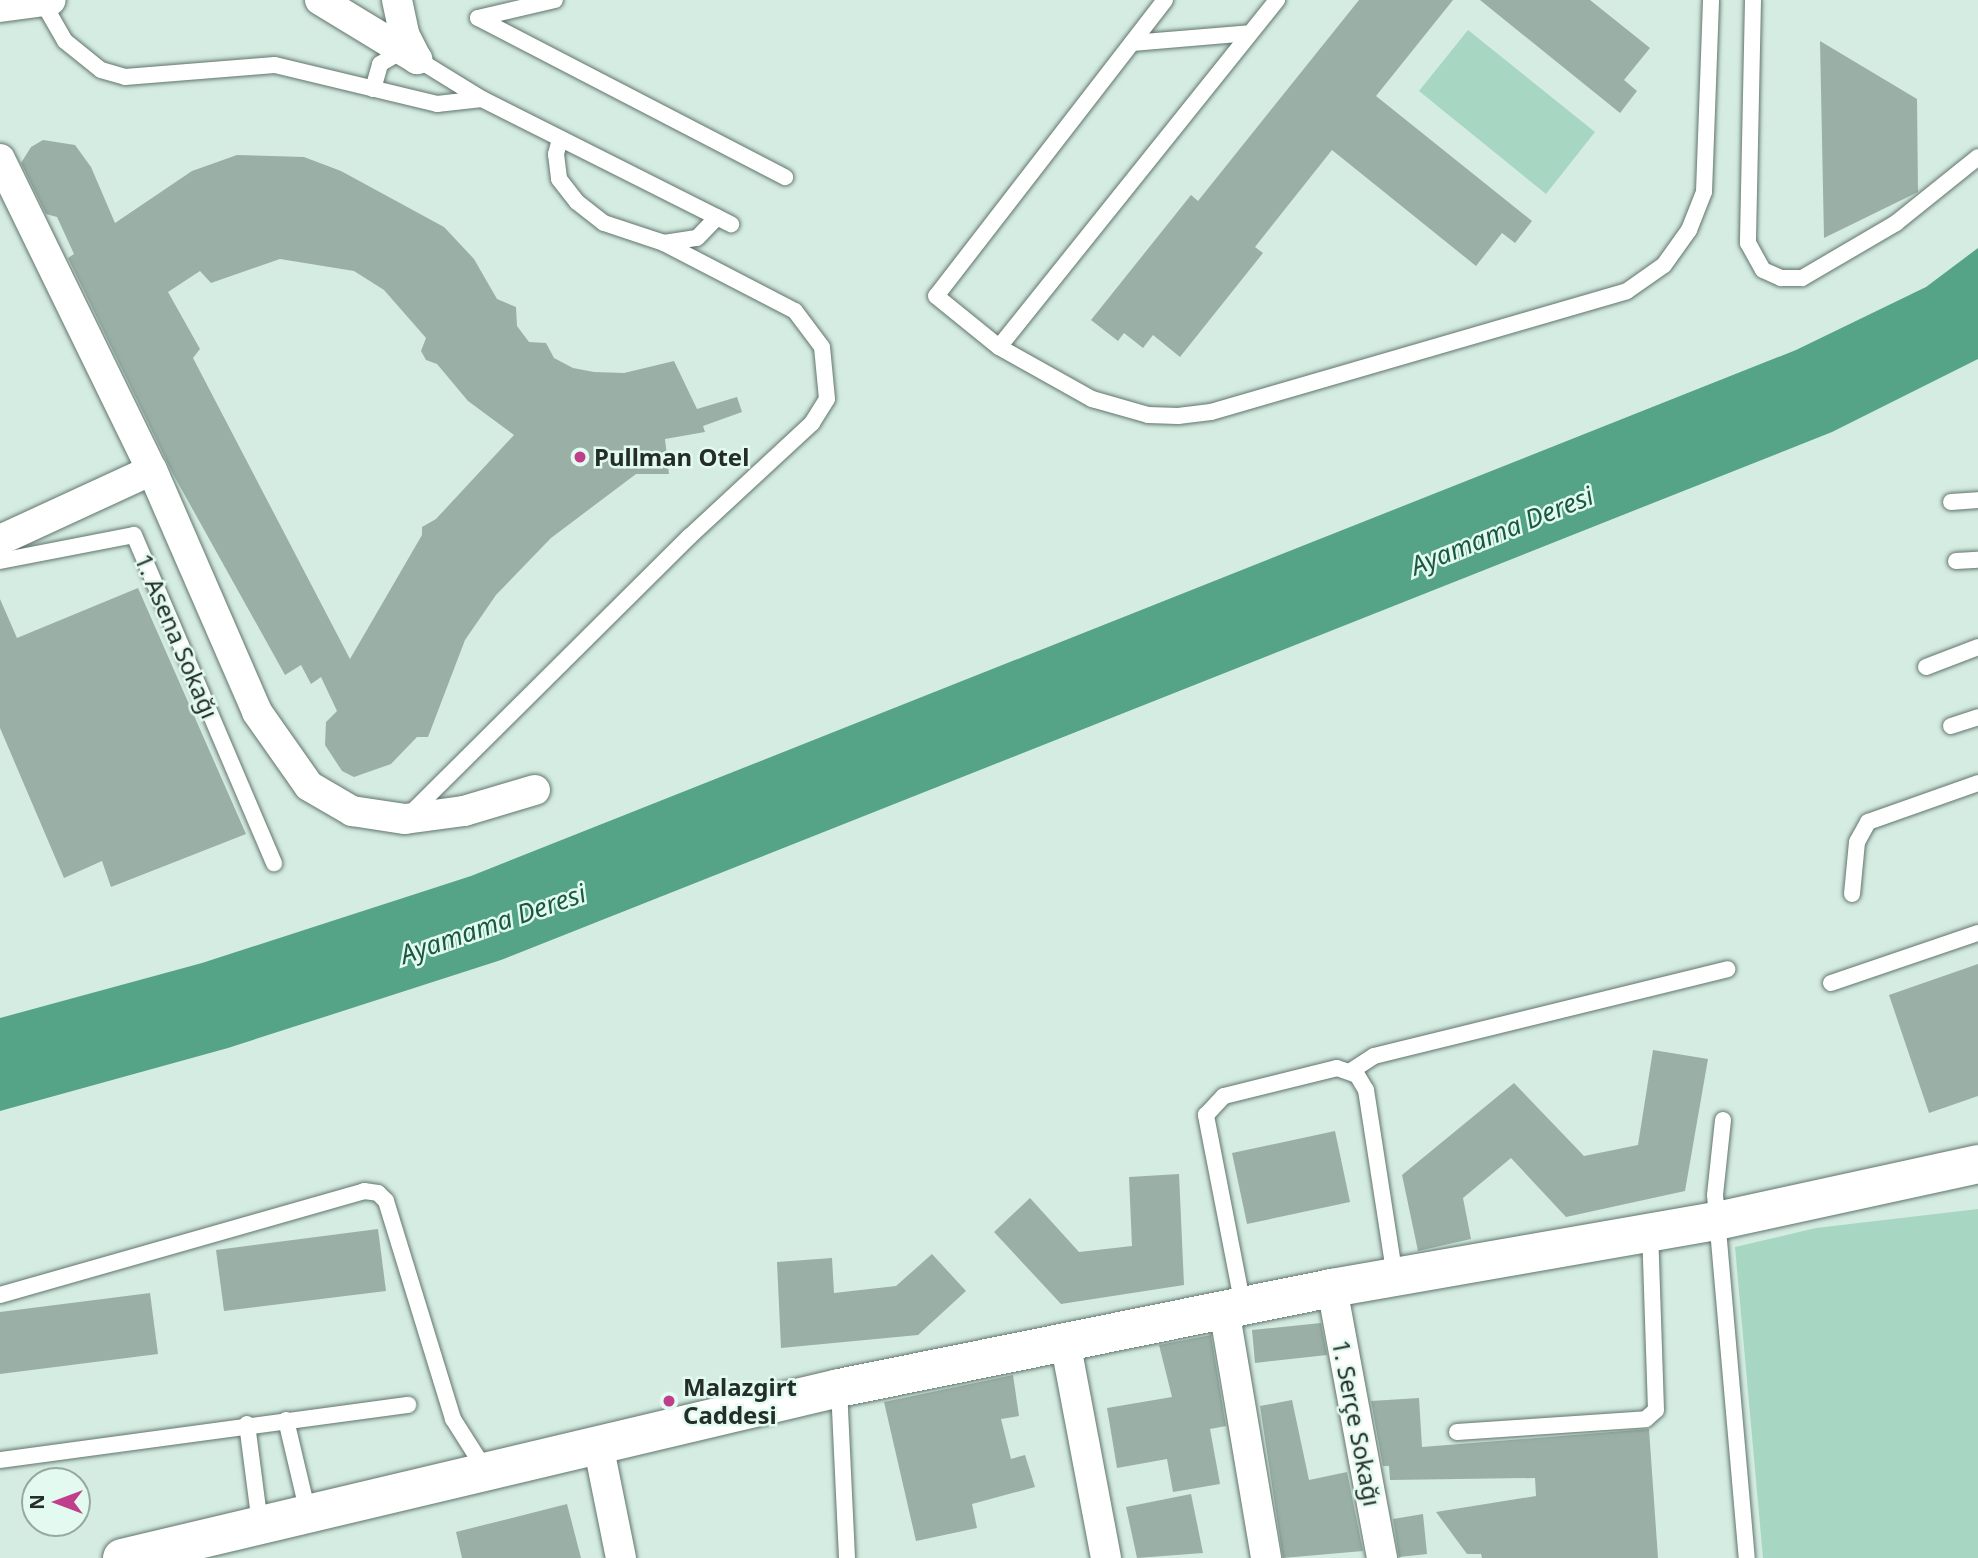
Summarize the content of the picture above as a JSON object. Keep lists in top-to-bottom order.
{
  "streets": {
    "street": ["1. Serçe Sokağı"],
    "lane": ["1. Asena Sokağı"]
  },
  "water": ["Ayamama Deresi"],
  "places": ["Pullman Otel", "Malazgirt Caddesi"],
  "north": "left"
}
